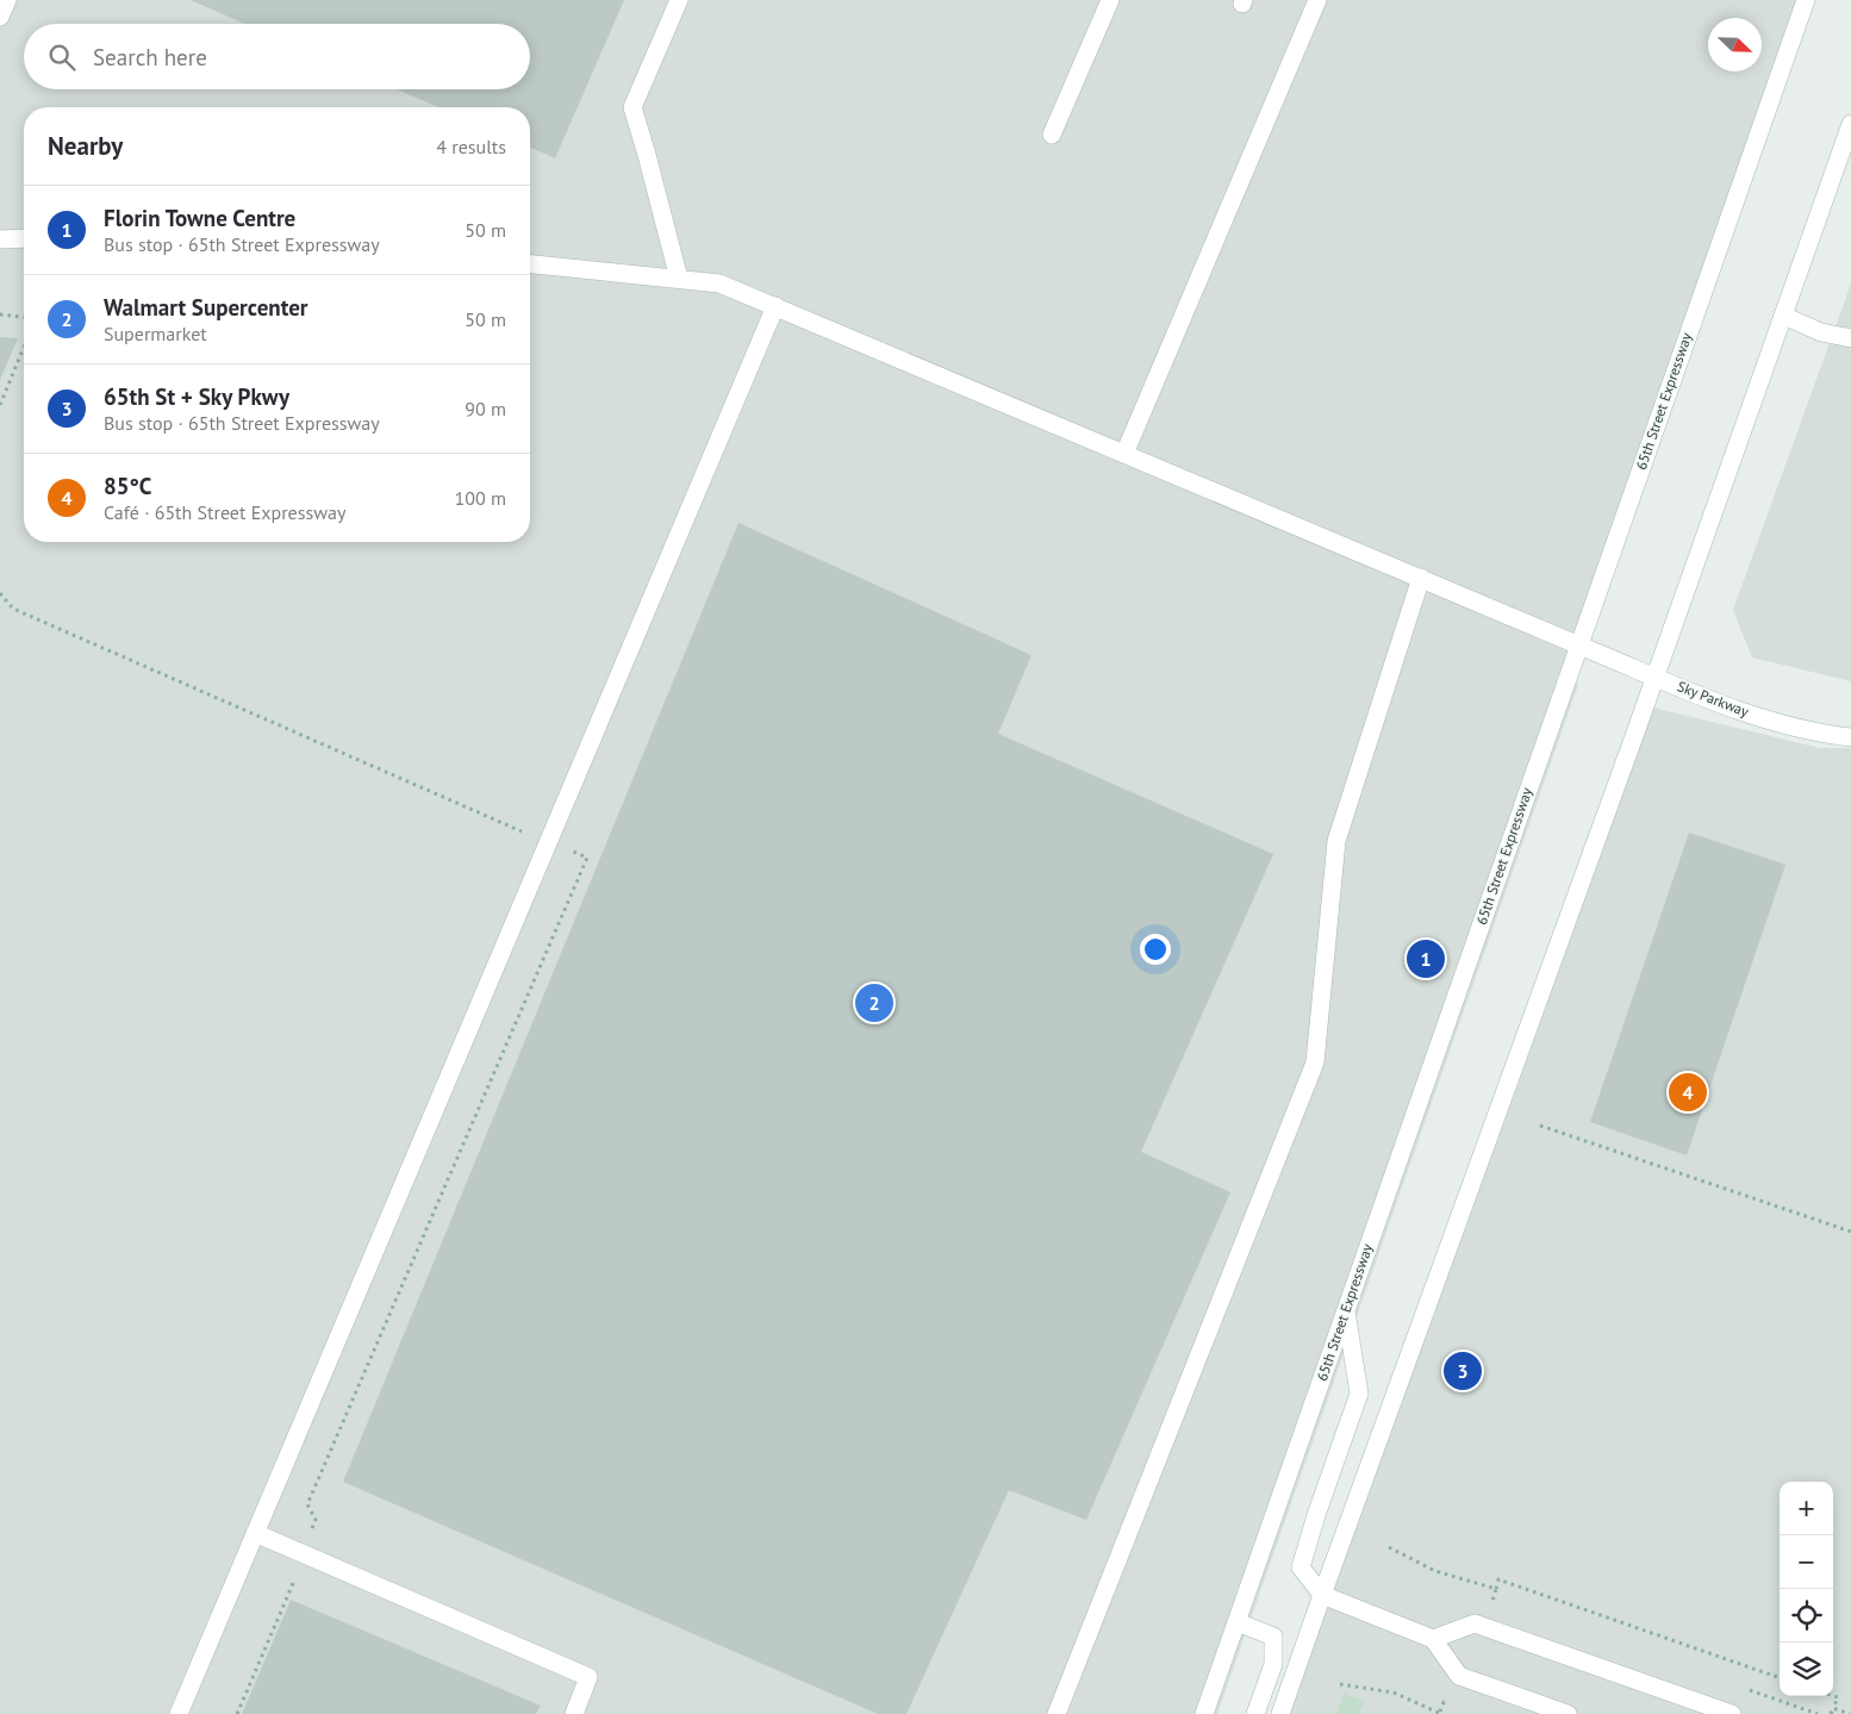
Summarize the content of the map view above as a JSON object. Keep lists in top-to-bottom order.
{
  "streets": {
    "main road": ["65th Street Expressway", "Sky Parkway"]
  },
  "crossings": [
    ["65th Street Expressway", "Sky Parkway"]
  ],
  "north": "bottom right",
  "page": {
    "search": "Search here",
    "heading": ["Nearby", "4 results"],
    "list": [
      {
        "mark": "1",
        "name": "Florin Towne Centre",
        "note": "Bus stop · 65th Street Expressway",
        "value": "50 m"
      },
      {
        "mark": "2",
        "name": "Walmart Supercenter",
        "note": "Supermarket",
        "value": "50 m"
      },
      {
        "mark": "3",
        "name": "65th St + Sky Pkwy",
        "note": "Bus stop · 65th Street Expressway",
        "value": "90 m"
      },
      {
        "mark": "4",
        "name": "85°C",
        "note": "Café · 65th Street Expressway",
        "value": "100 m"
      }
    ],
    "pins": [
      "1",
      "2",
      "4",
      "3"
    ],
    "map_buttons": ["+", "−"]
  }
}
